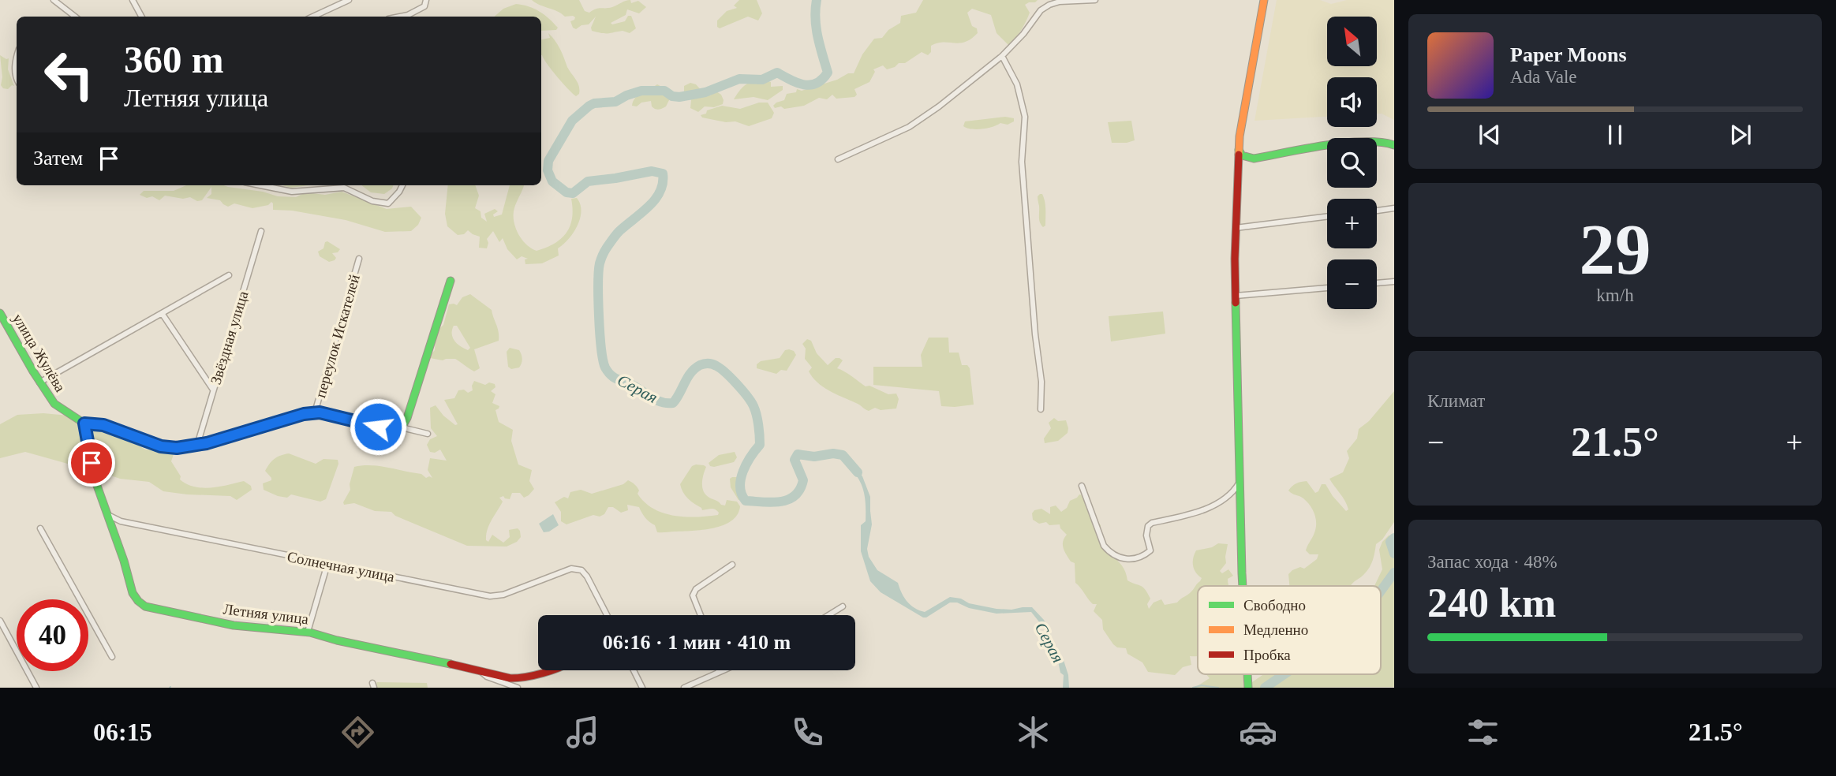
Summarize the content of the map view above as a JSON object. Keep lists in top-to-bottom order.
{
  "streets": {
    "street": [
      "переулок Искателей",
      "Звёздная улица",
      "улица Жулёва",
      "Солнечная улица",
      "Летняя улица"
    ]
  },
  "crossings": [
    ["улица Жулёва", "Летняя улица"],
    ["Солнечная улица", "Летняя улица"]
  ],
  "water": ["Серая"],
  "legend": ["Свободно", "Медленно", "Пробка"],
  "north": "top left",
  "page": {
    "map_buttons": ["+", "−"],
    "turn": ["360 m", "Летняя улица"],
    "song": ["Paper Moons", "Ada Vale"],
    "then": "Затем",
    "tile": [
      ["29", "km/h"],
      "Климат",
      ["Запас хода · 48%", "240 km"]
    ],
    "heat": ["−", "21.5°", "+"],
    "limit": "40",
    "trip": "06:16 · 1 мин · 410 m",
    "tabs": ["06:15", "21.5°"]
  }
}
